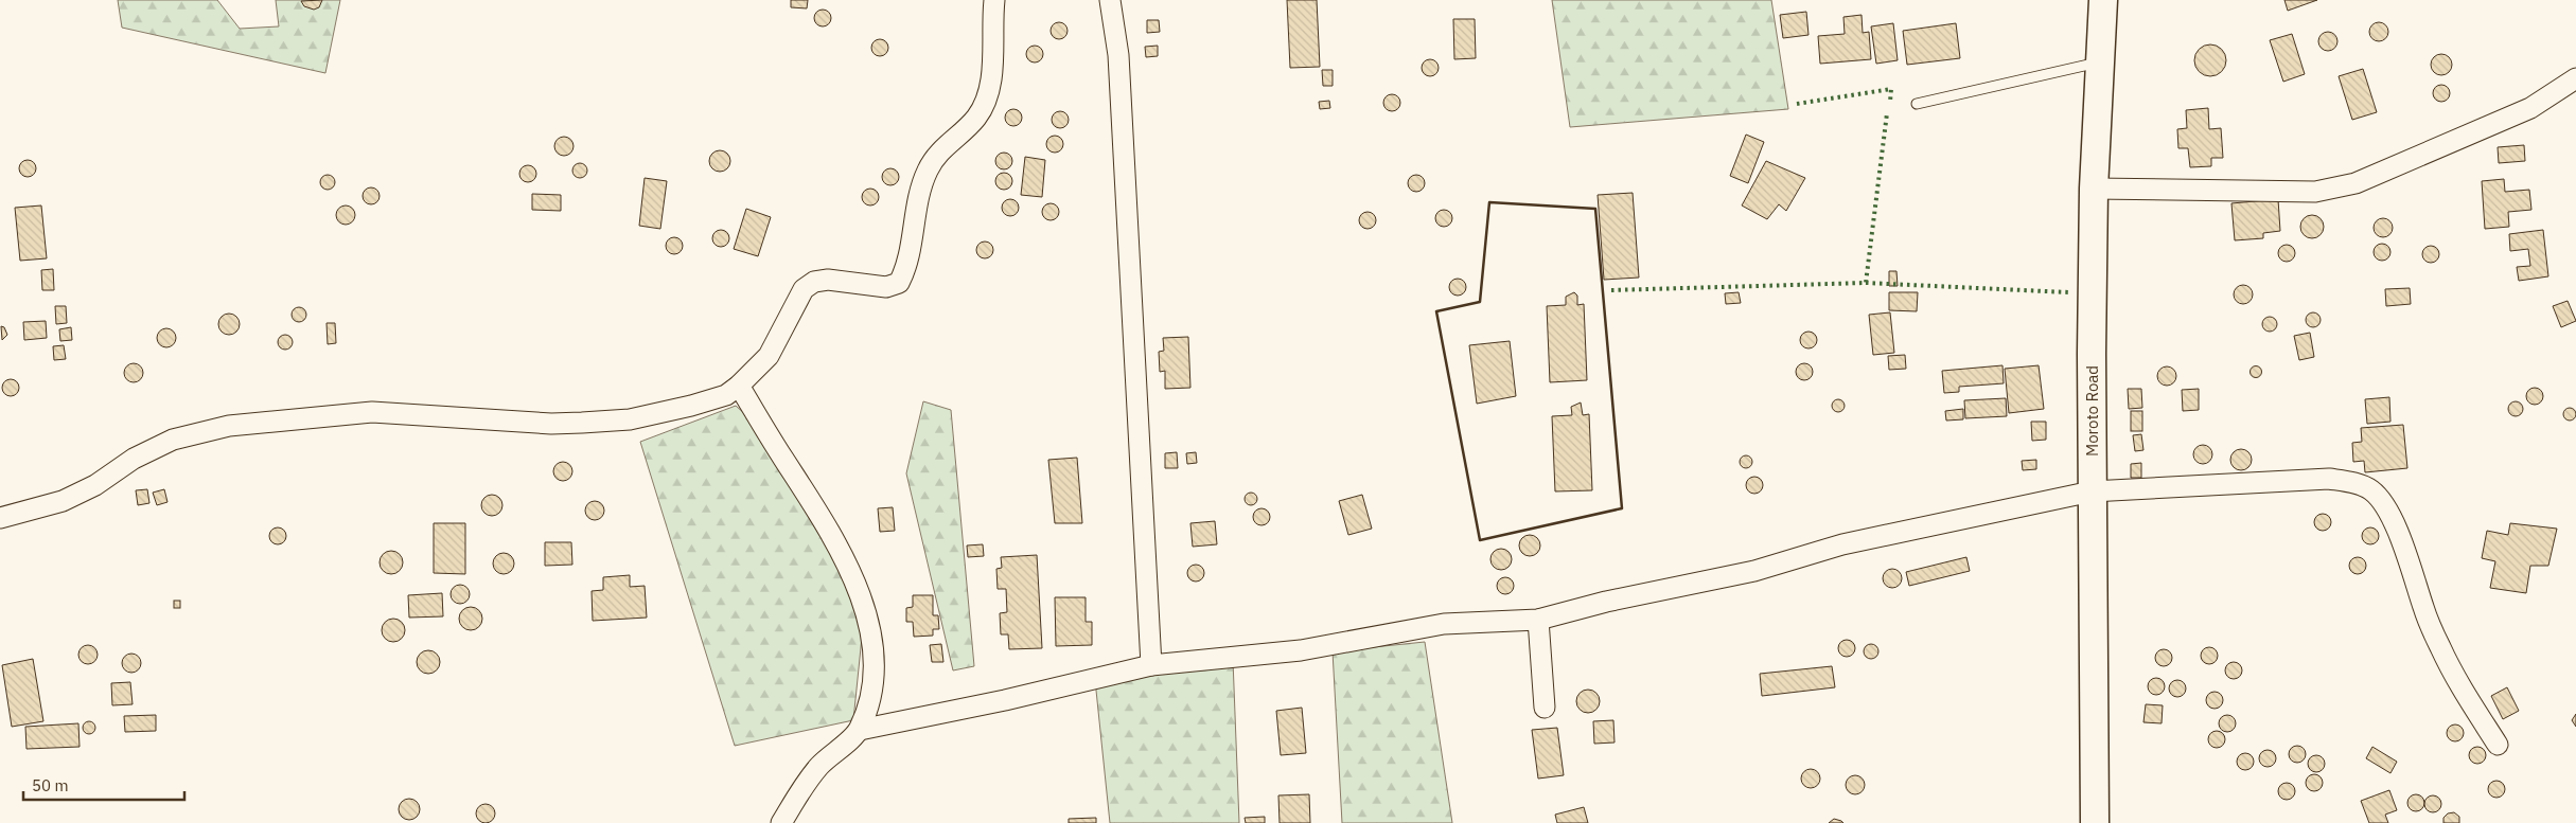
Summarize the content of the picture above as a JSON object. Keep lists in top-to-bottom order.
{
  "streets": {
    "main road": ["Moroto Road"]
  },
  "scale_bar": "50 m"
}
